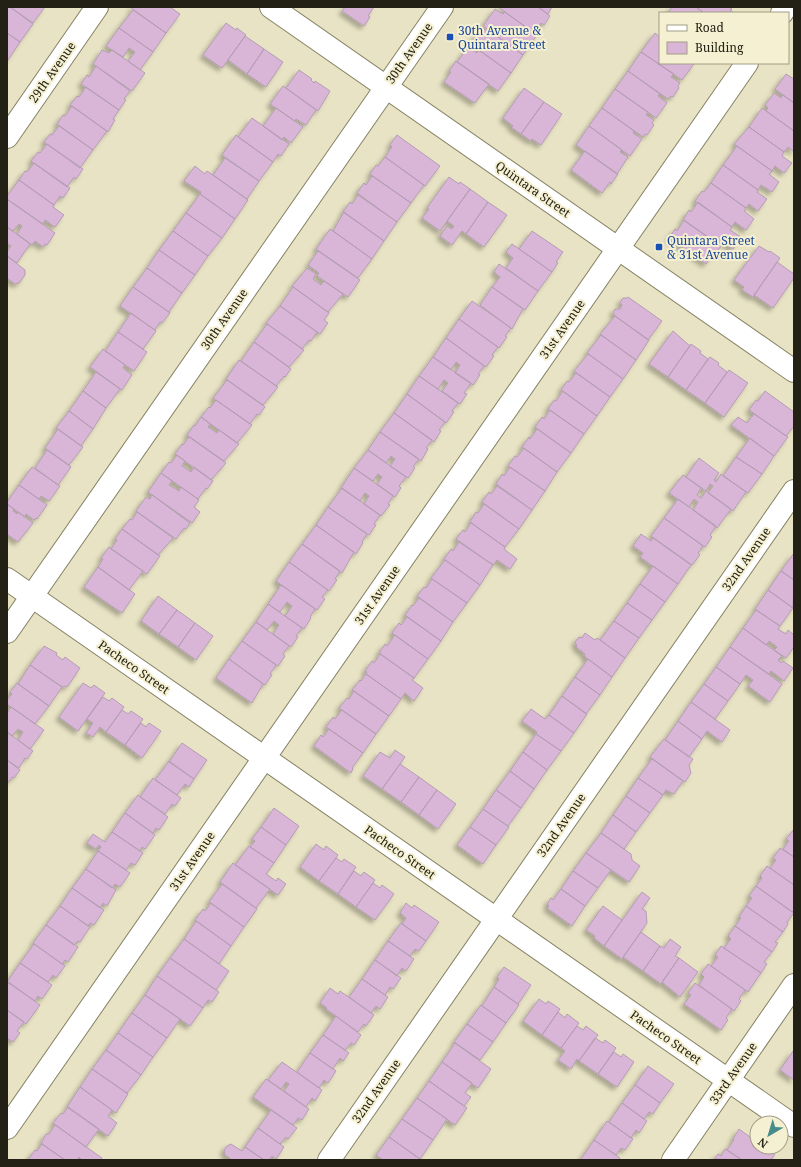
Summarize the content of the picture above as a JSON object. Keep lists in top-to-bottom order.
{
  "streets": {
    "street": [
      "30th Avenue",
      "29th Avenue",
      "Quintara Street",
      "31st Avenue",
      "32nd Avenue",
      "Pacheco Street",
      "33rd Avenue"
    ]
  },
  "crossings": [
    ["30th Avenue", "Quintara Street"],
    ["30th Avenue", "Pacheco Street"],
    ["Quintara Street", "31st Avenue"],
    ["31st Avenue", "Pacheco Street"],
    ["32nd Avenue", "Pacheco Street"],
    ["Pacheco Street", "33rd Avenue"]
  ],
  "places": {
    "transit": ["30th Avenue & Quintara Street", "Quintara Street & 31st Avenue"]
  },
  "legend": ["Road", "Building"],
  "north": "bottom left"
}
